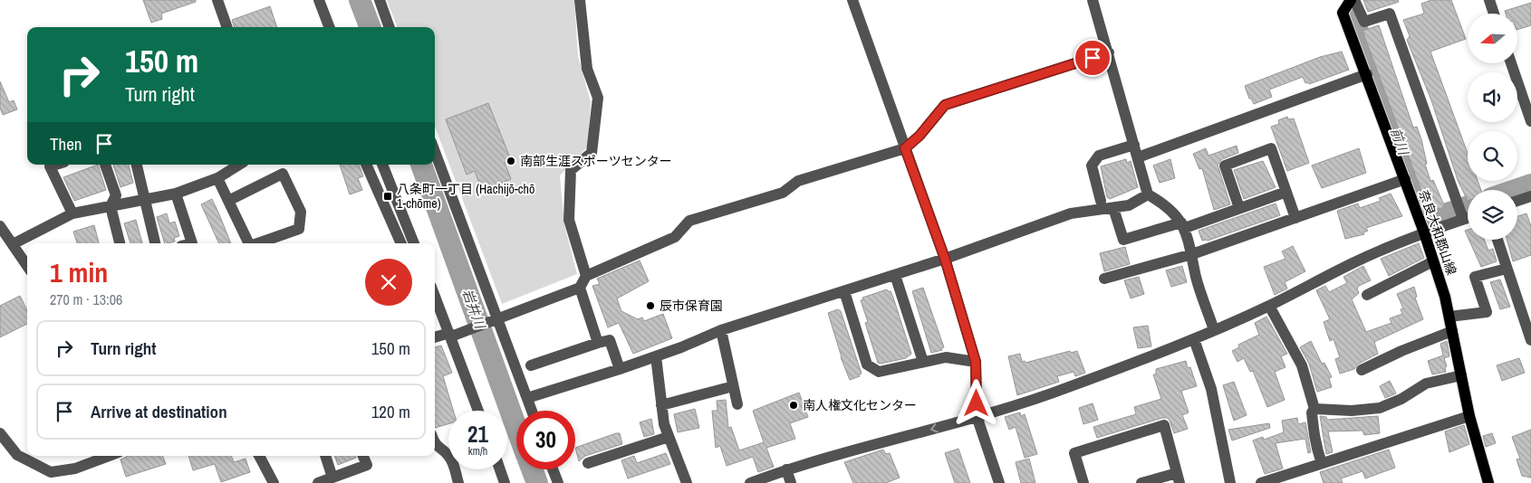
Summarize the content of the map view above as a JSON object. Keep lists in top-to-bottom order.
{
  "streets": {
    "main road": ["奈良大和郡山線"]
  },
  "water": ["前川", "岩井川"],
  "places": {
    "other": ["南部生涯スポーツセンター", "辰市保育園", "南人権文化センター"],
    "transit": ["八条町一丁目 (Hachijō-chō 1-chōme)"]
  },
  "north": "left",
  "page": {
    "turn": ["150 m", "Turn right"],
    "then": "Then",
    "heading": ["1 min", "270 m · 13:06"],
    "list": [
      {
        "name": "Turn right",
        "value": "150 m"
      },
      {
        "name": "Arrive at destination",
        "value": "120 m"
      }
    ],
    "speed": "21 km/h",
    "limit": "30"
  }
}
